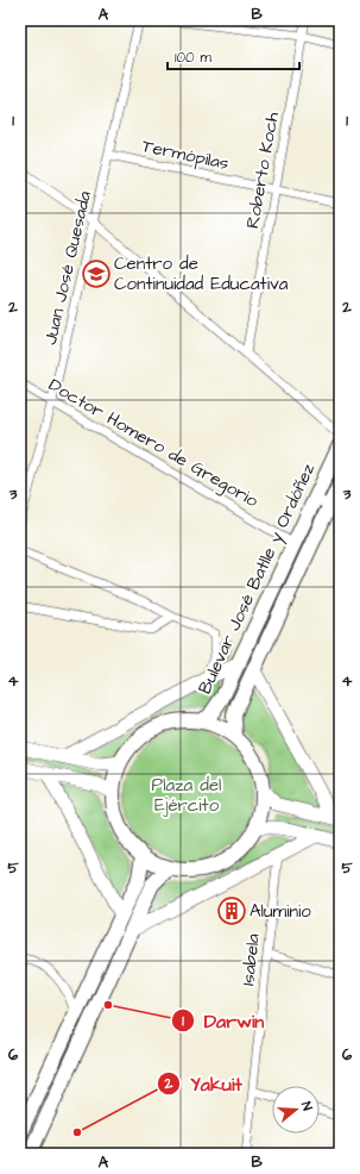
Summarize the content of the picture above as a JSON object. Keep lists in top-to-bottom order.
{
  "streets": {
    "main road": ["Bulevar José Batlle y Ordóñez"],
    "street": [
      "Termópilas",
      "Roberto Koch",
      "Juan José Quesada",
      "Doctor Homero de Gregorio",
      "Isabela"
    ]
  },
  "crossings": [
    ["Termópilas", "Roberto Koch"],
    ["Termópilas", "Juan José Quesada"],
    ["Juan José Quesada", "Doctor Homero de Gregorio"],
    ["Doctor Homero de Gregorio", "Bulevar José Batlle y Ordóñez"]
  ],
  "parks": ["Plaza del Ejército"],
  "places": {
    "school or university": ["Centro de Continuidad Educativa"],
    "building": ["Aluminio"],
    "other": ["Darwin", "Yakuit"]
  },
  "scale_bar": "100 m",
  "north": "right",
  "grid": {
    "columns": ["A", "B"],
    "rows": [
      "1",
      "2",
      "3",
      "4",
      "5",
      "6"
    ]
  }
}
